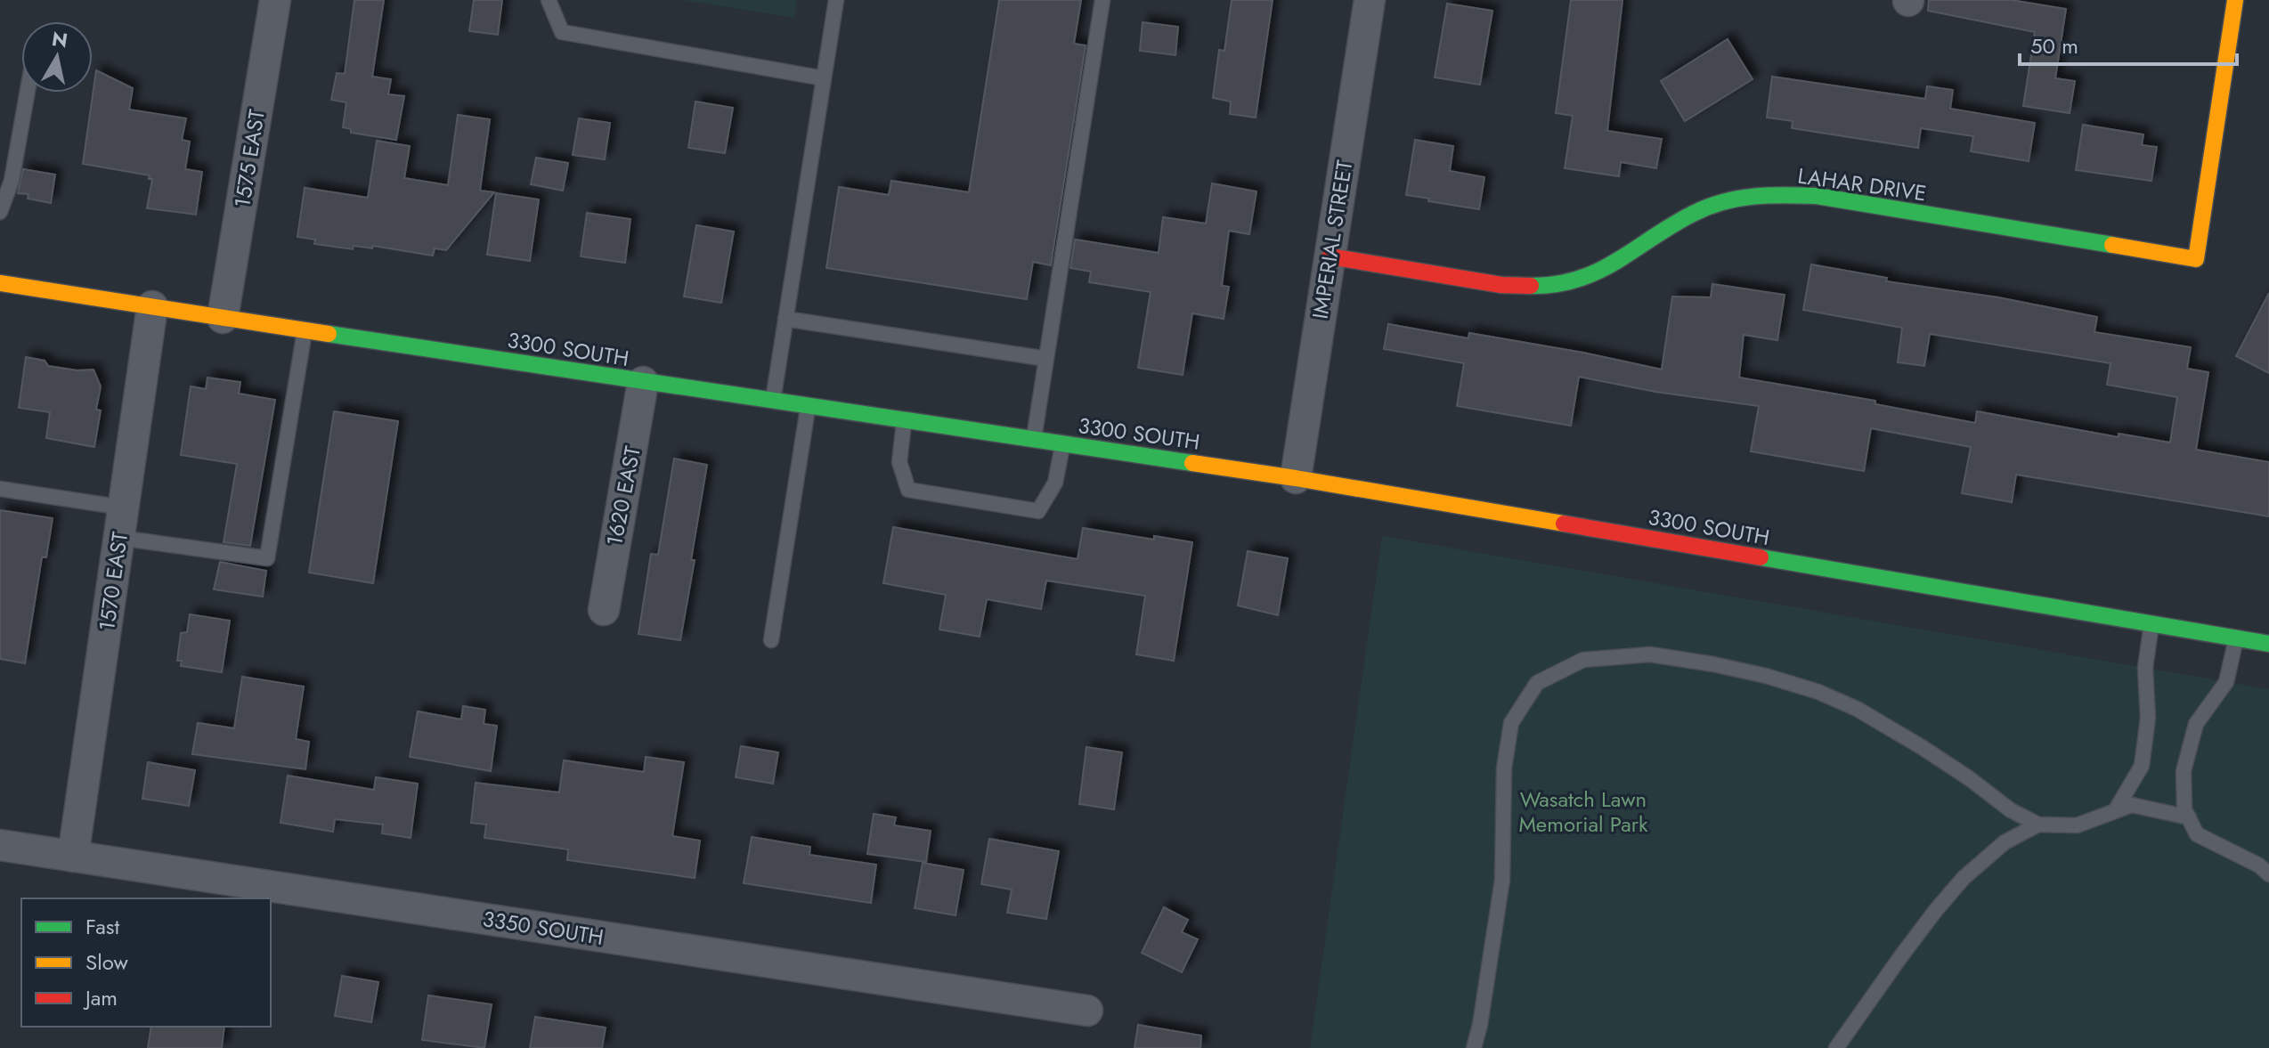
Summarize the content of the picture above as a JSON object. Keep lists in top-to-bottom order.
{
  "streets": {
    "main road": ["LAHAR DRIVE", "3300 SOUTH"],
    "street": [
      "1575 EAST",
      "IMPERIAL STREET",
      "1620 EAST",
      "1570 EAST",
      "3350 SOUTH"
    ]
  },
  "crossings": [
    ["1575 EAST", "3300 SOUTH"],
    ["LAHAR DRIVE", "IMPERIAL STREET"],
    ["IMPERIAL STREET", "3300 SOUTH"],
    ["3300 SOUTH", "1620 EAST"],
    ["3300 SOUTH", "1570 EAST"],
    ["1570 EAST", "3350 SOUTH"]
  ],
  "parks": ["Wasatch Lawn Memorial Park"],
  "legend": ["Fast", "Slow", "Jam"],
  "scale_bar": "50 m",
  "north": "top"
}
